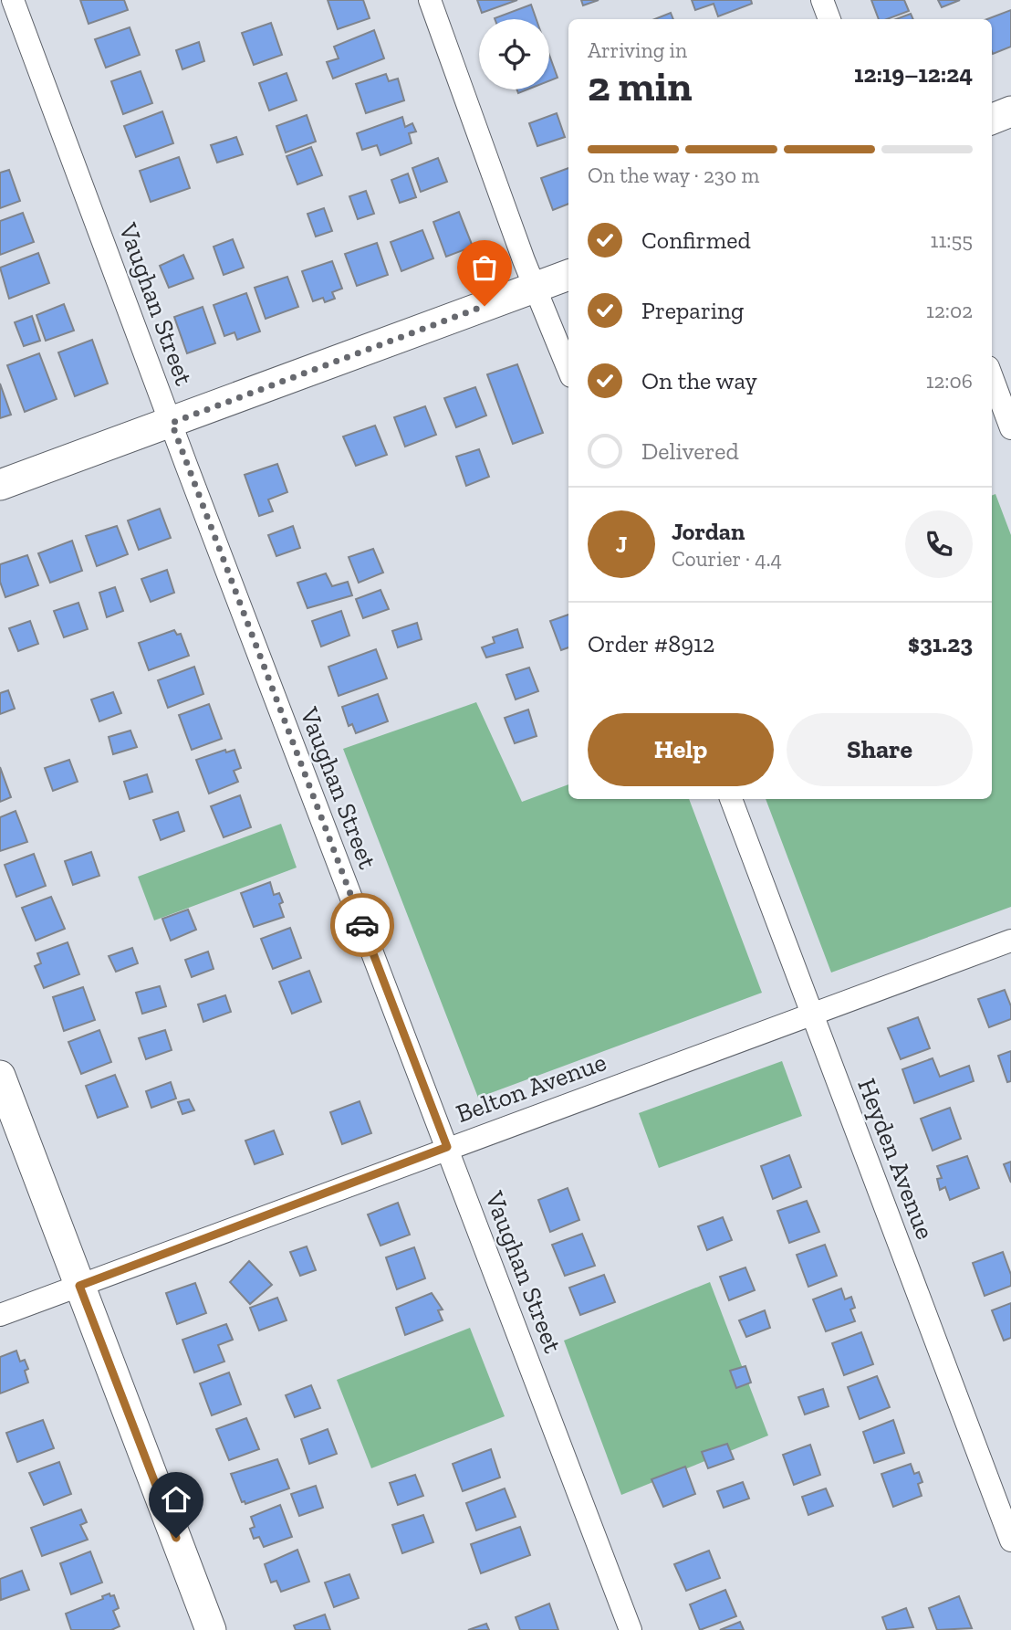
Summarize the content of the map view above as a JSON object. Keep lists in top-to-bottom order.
{
  "streets": {
    "street": ["Vaughan Street", "Belton Avenue", "Heyden Avenue"]
  },
  "crossings": [
    ["Vaughan Street", "Belton Avenue"],
    ["Belton Avenue", "Heyden Avenue"]
  ],
  "page": {
    "heading": ["2 min", "Arriving in", "12:19–12:24"],
    "panel": [
      "Jordan",
      "Courier · 4.4",
      "Order #8912",
      "$31.23"
    ],
    "bar": "On the way · 230 m",
    "list": [
      ["Confirmed", "11:55"],
      ["Preparing", "12:02"],
      ["On the way", "12:06"],
      "Delivered"
    ],
    "round": "J",
    "buttons": ["Help", "Share"]
  }
}
